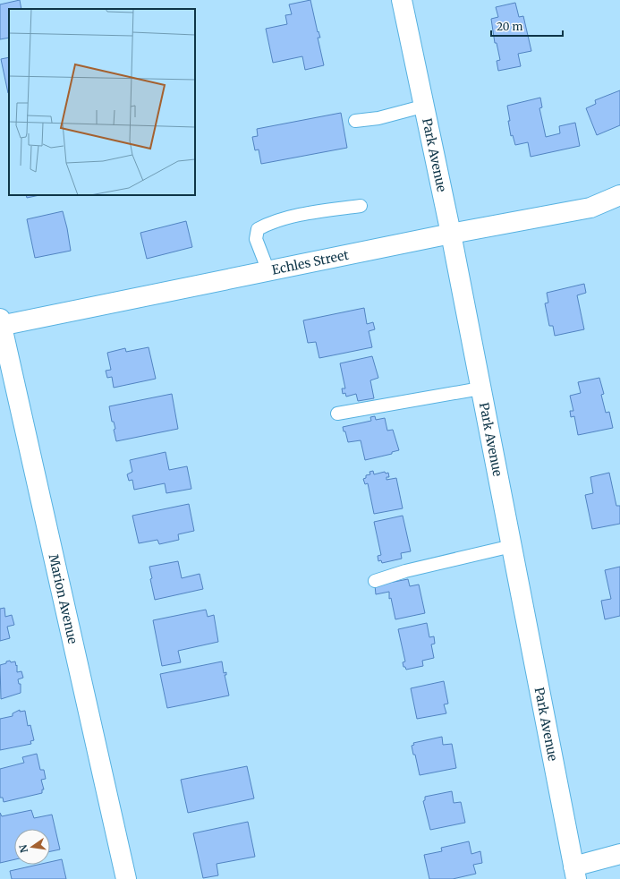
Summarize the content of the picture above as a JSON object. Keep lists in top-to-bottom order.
{
  "streets": {
    "street": ["Park Avenue", "Echles Street", "Marion Avenue"]
  },
  "crossings": [
    ["Park Avenue", "Echles Street"],
    ["Echles Street", "Marion Avenue"]
  ],
  "scale_bar": "20 m",
  "north": "left"
}
